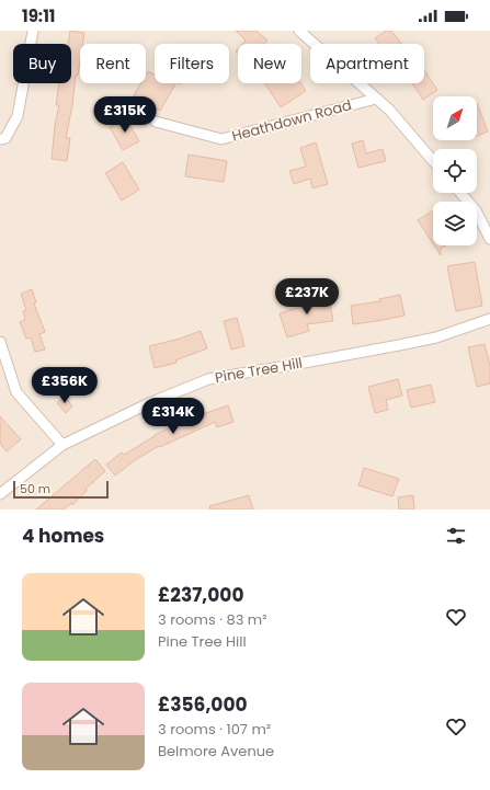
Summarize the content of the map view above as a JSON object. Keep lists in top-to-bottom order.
{
  "streets": {
    "street": ["Heathdown Road", "Pine Tree Hill"]
  },
  "scale_bar": "50 m",
  "north": "top right",
  "page": {
    "status": "19:11",
    "chip": [
      "Buy",
      "Rent",
      "Filters",
      "New",
      "Apartment"
    ],
    "price": [
      "£315K",
      "£237K",
      "£356K",
      "£314K"
    ],
    "scale": "50 m",
    "heading": "4 homes",
    "list": [
      {
        "name": "£237,000",
        "note": "3 rooms · 83 m² · Pine Tree Hill"
      },
      {
        "name": "£356,000",
        "note": "3 rooms · 107 m² · Belmore Avenue"
      }
    ]
  }
}
